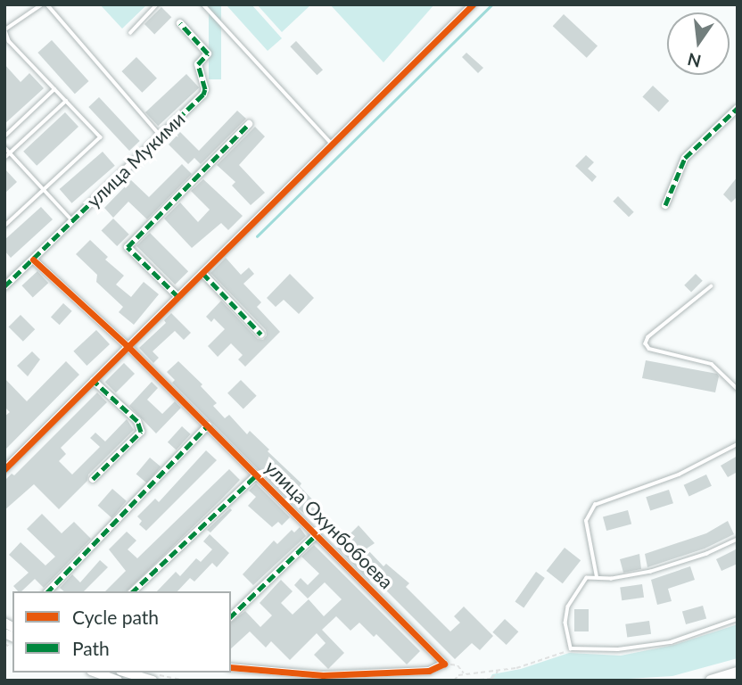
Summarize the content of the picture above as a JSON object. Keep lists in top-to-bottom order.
{
  "streets": {
    "street": ["улица Мукими", "улица Охунбобоева"]
  },
  "crossings": [
    ["улица Мукими", "улица Охунбобоева"]
  ],
  "legend": ["Cycle path", "Path"],
  "north": "bottom"
}
